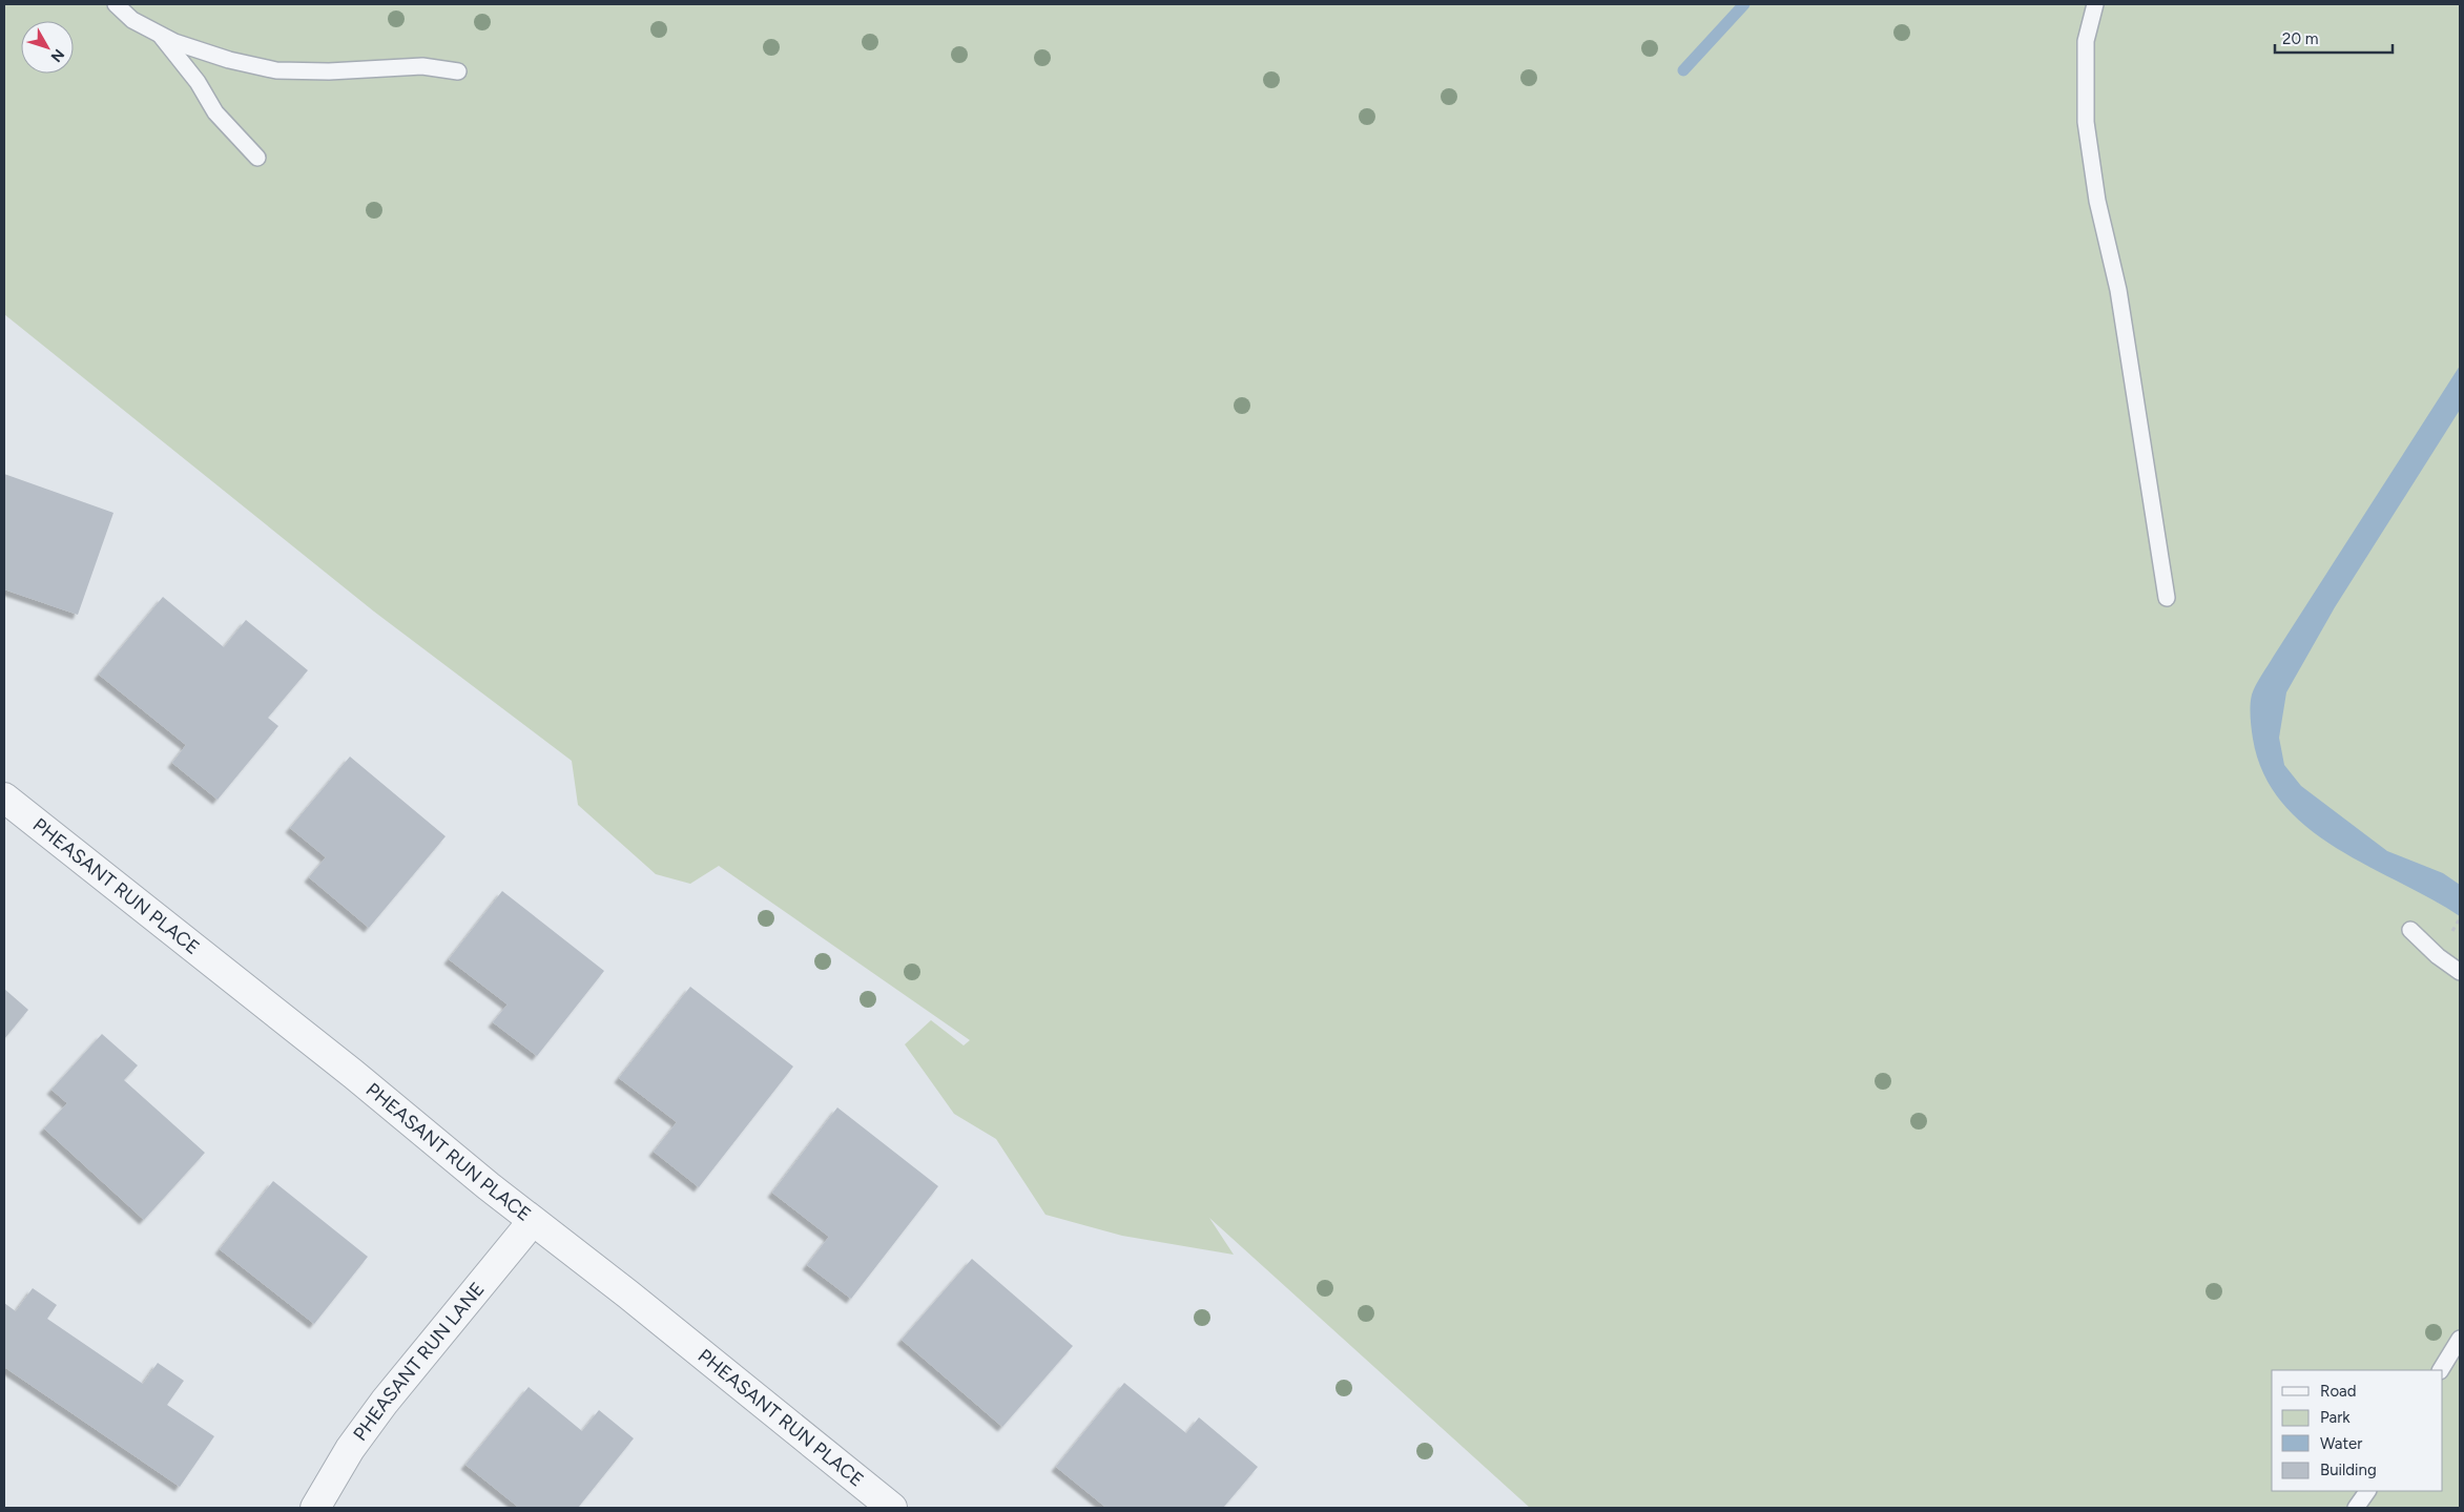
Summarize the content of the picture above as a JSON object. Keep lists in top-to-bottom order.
{
  "streets": {
    "street": ["PHEASANT RUN PLACE", "PHEASANT RUN LANE"]
  },
  "crossings": [
    ["PHEASANT RUN PLACE", "PHEASANT RUN LANE"]
  ],
  "legend": [
    "Road",
    "Park",
    "Water",
    "Building"
  ],
  "scale_bar": "20 m",
  "north": "bottom right"
}
